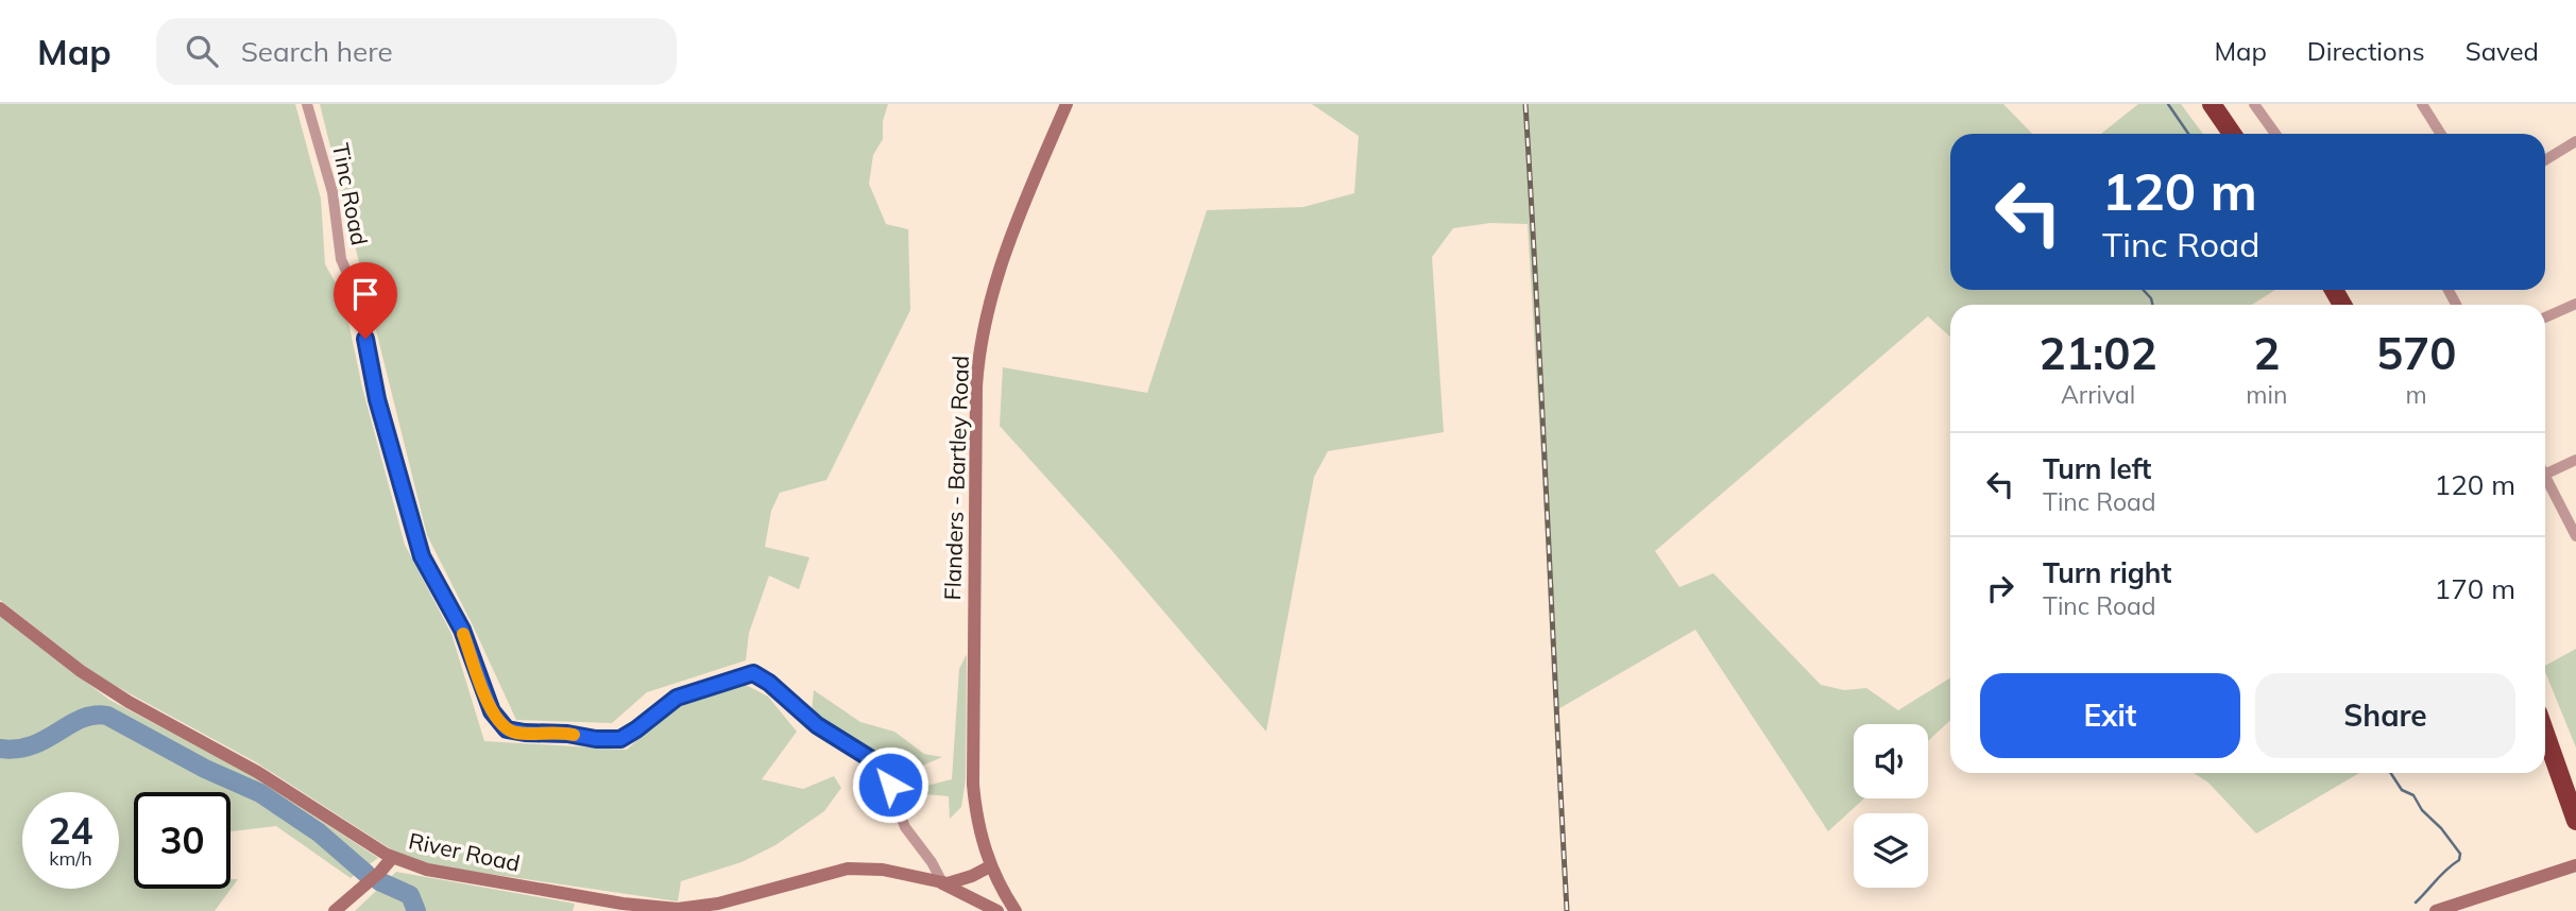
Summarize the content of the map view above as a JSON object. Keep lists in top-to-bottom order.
{
  "streets": {
    "street": ["Tinc Road", "Flanders - Bartley Road", "River Road"]
  },
  "crossings": [
    ["Tinc Road", "River Road"],
    ["Flanders - Bartley Road", "River Road"]
  ],
  "page": {
    "header": "Map",
    "search": "Search here",
    "nav": ["Map", "Directions", "Saved"],
    "turn": ["120 m", "Tinc Road"],
    "eta": [
      "21:02",
      "Arrival",
      "2",
      "min",
      "570",
      "m"
    ],
    "list": [
      {
        "name": "Turn left",
        "note": "Tinc Road",
        "value": "120 m"
      },
      {
        "name": "Turn right",
        "note": "Tinc Road",
        "value": "170 m"
      }
    ],
    "buttons": ["Exit", "Share"],
    "speed": "24 km/h",
    "limit": "30"
  }
}
